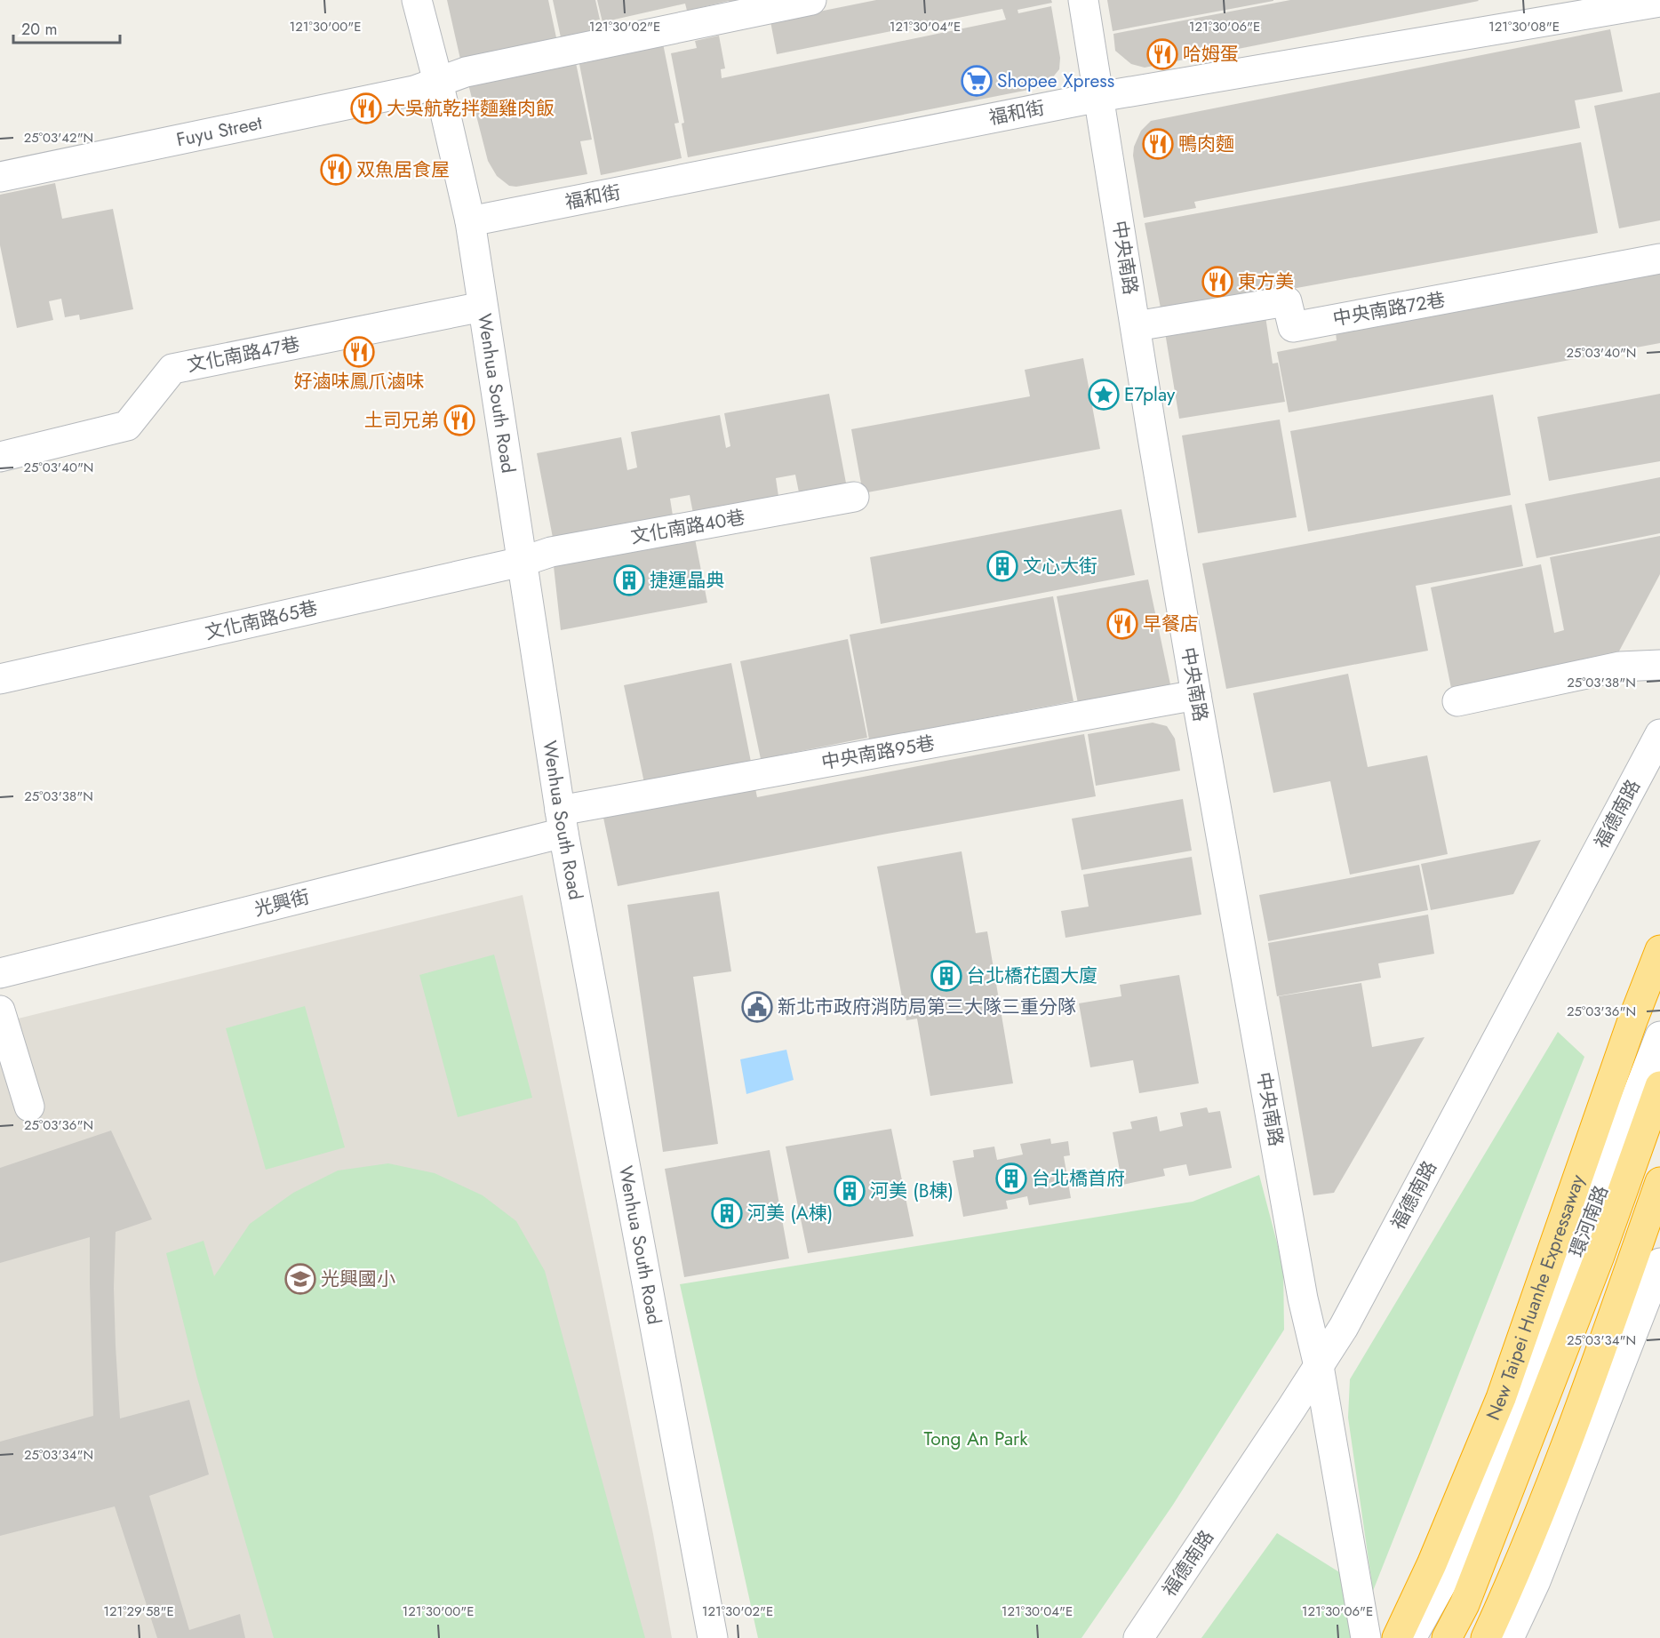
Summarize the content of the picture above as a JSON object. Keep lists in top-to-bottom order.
{
  "streets": {
    "highway": ["New Taipei Huanhe Expressaway"],
    "street": [
      "福和街",
      "Fuyu Street",
      "中央南路",
      "中央南路72巷",
      "文化南路47巷",
      "Wenhua South Road",
      "文化南路40巷",
      "文化南路65巷",
      "中央南路95巷",
      "福德南路",
      "光興街",
      "環河南路"
    ]
  },
  "crossings": [
    ["福和街", "中央南路"],
    ["福和街", "Wenhua South Road"],
    ["Fuyu Street", "Wenhua South Road"],
    ["中央南路", "中央南路72巷"],
    ["中央南路", "中央南路95巷"],
    ["中央南路", "福德南路"],
    ["文化南路47巷", "Wenhua South Road"],
    ["Wenhua South Road", "文化南路40巷"],
    ["Wenhua South Road", "文化南路65巷"],
    ["Wenhua South Road", "中央南路95巷"],
    ["Wenhua South Road", "光興街"],
    ["文化南路40巷", "文化南路65巷"],
    ["中央南路95巷", "光興街"]
  ],
  "parks": ["Tong An Park"],
  "places": {
    "restaurant": [
      "哈姆蛋",
      "大吳航乾拌麵雞肉飯",
      "鴨肉麵",
      "双魚居食屋",
      "東方美",
      "好滷味鳳爪滷味",
      "土司兄弟",
      "早餐店"
    ],
    "supermarket": ["Shopee Xpress"],
    "place": ["E7play"],
    "building": [
      "文心大街",
      "捷運晶典",
      "台北橋花園大廈",
      "台北橋首府",
      "河美 (B棟)",
      "河美 (A棟)"
    ],
    "public building": ["新北市政府消防局第三大隊三重分隊"],
    "school or university": ["光興國小"]
  },
  "scale_bar": "20 m",
  "coordinates": [
    "121°30'00\"E",
    "121°30'02\"E",
    "121°30'04\"E",
    "121°30'06\"E",
    "121°30'08\"E",
    "25°03'42\"N",
    "25°03'40\"N",
    "25°03'38\"N",
    "25°03'36\"N",
    "25°03'34\"N",
    "121°29'58\"E"
  ]
}
